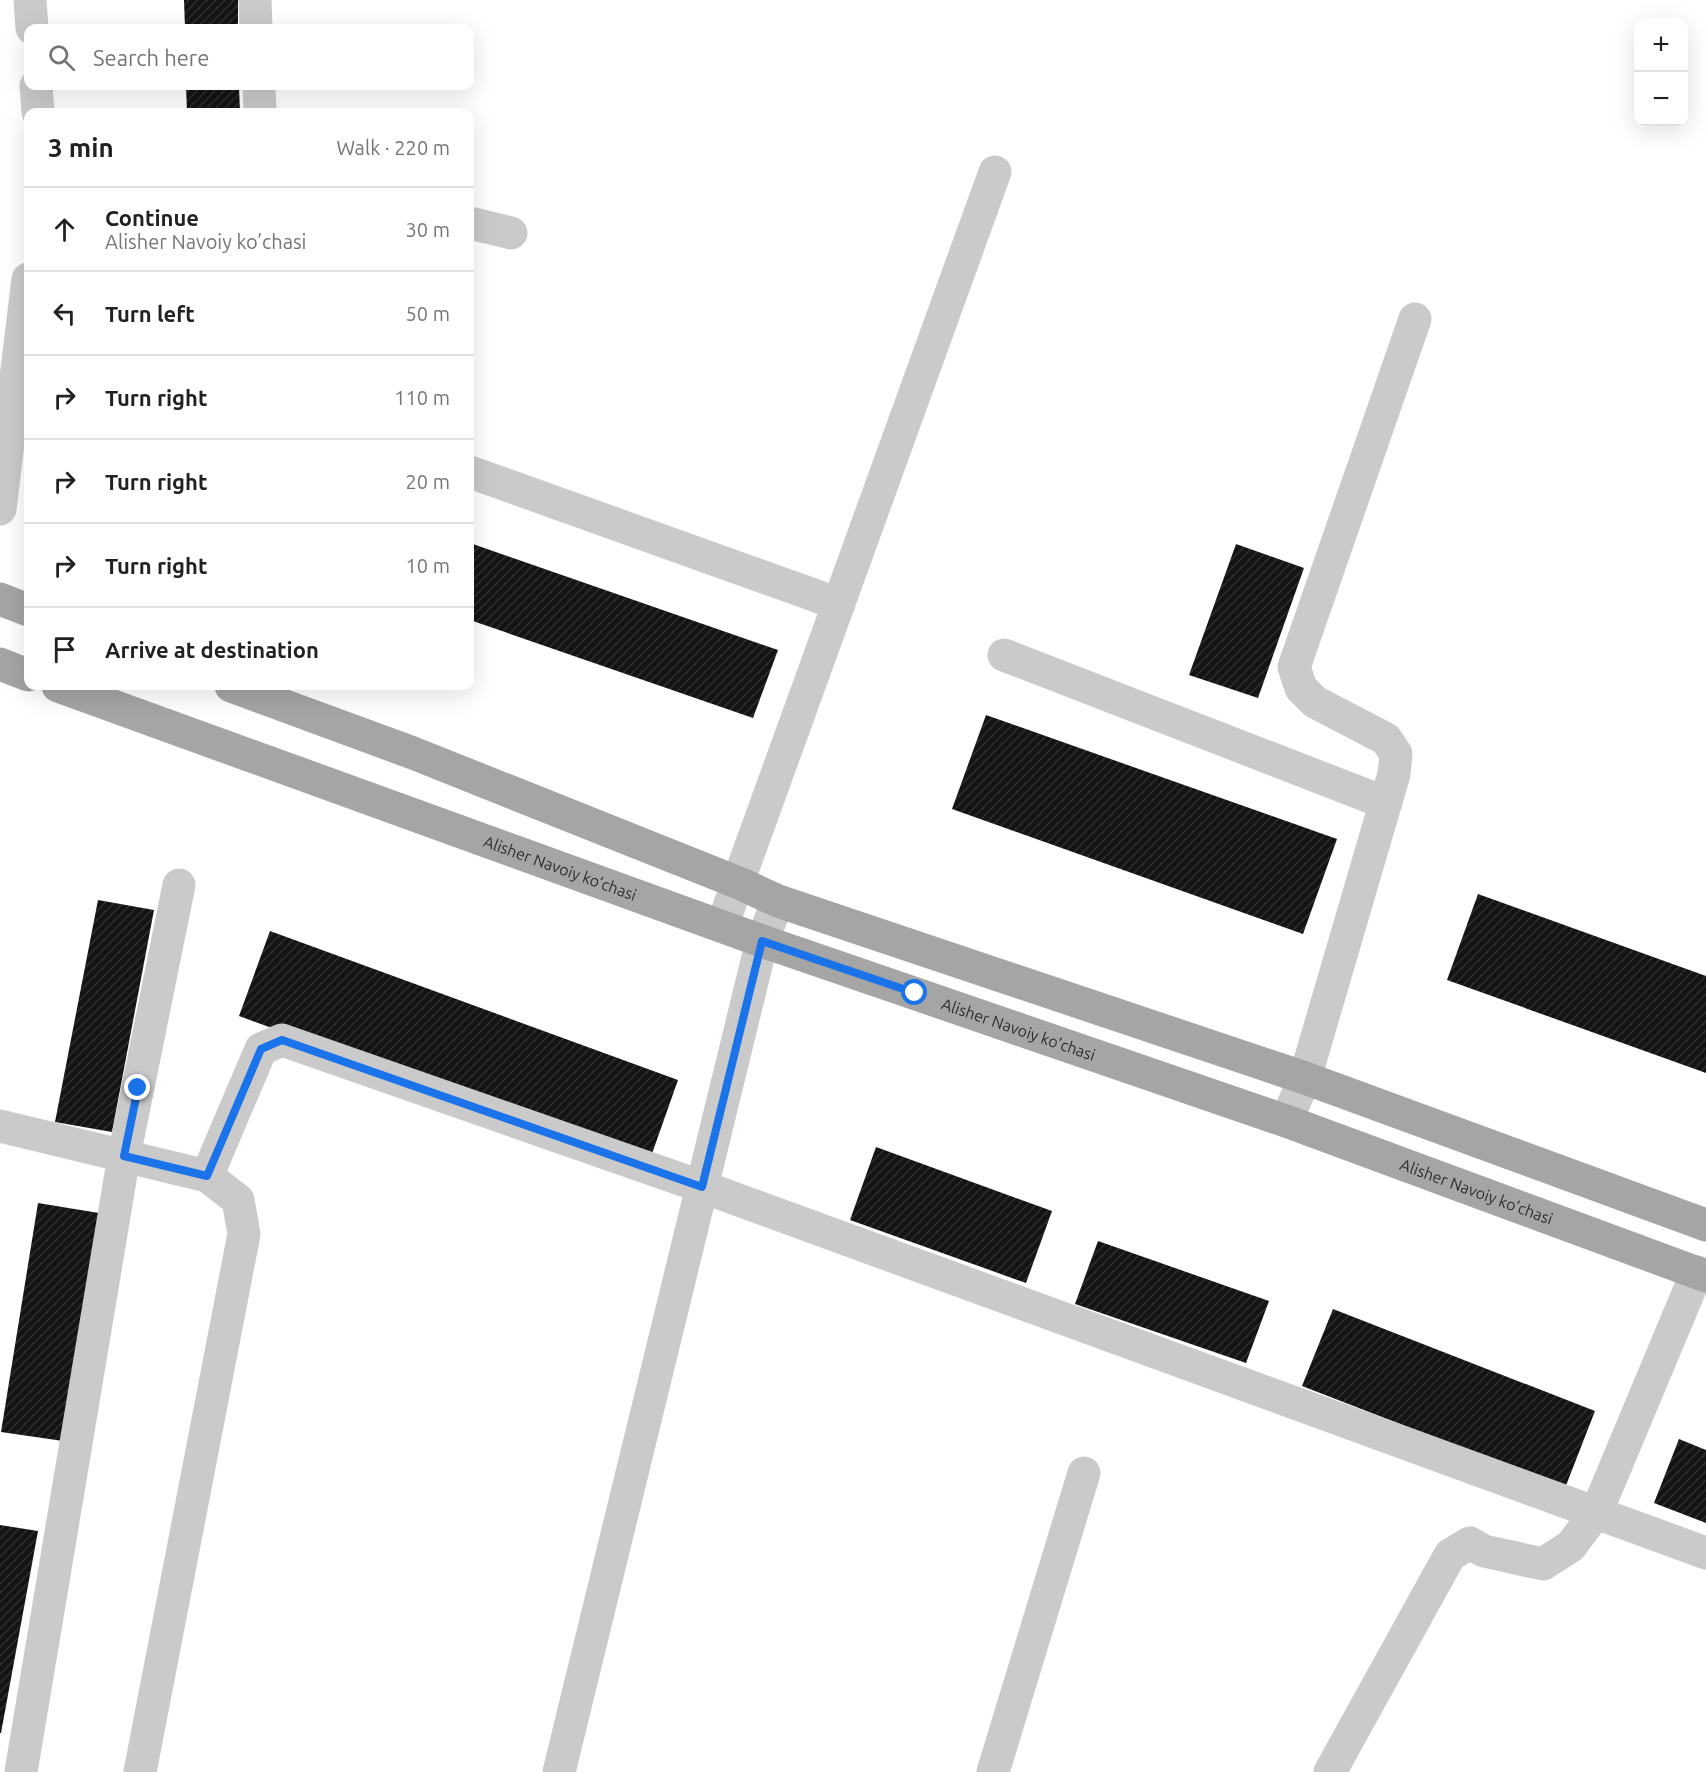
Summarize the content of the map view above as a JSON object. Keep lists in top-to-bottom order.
{
  "streets": {
    "main road": ["Alisher Navoiy ko’chasi"]
  },
  "page": {
    "map_buttons": ["+", "−"],
    "search": "Search here",
    "heading": ["3 min", "Walk · 220 m"],
    "list": [
      ["Continue", "Alisher Navoiy ko’chasi", "30 m"],
      ["Turn left", "50 m"],
      ["Turn right", "110 m"],
      ["Turn right", "20 m"],
      ["Turn right", "10 m"],
      "Arrive at destination"
    ]
  }
}
